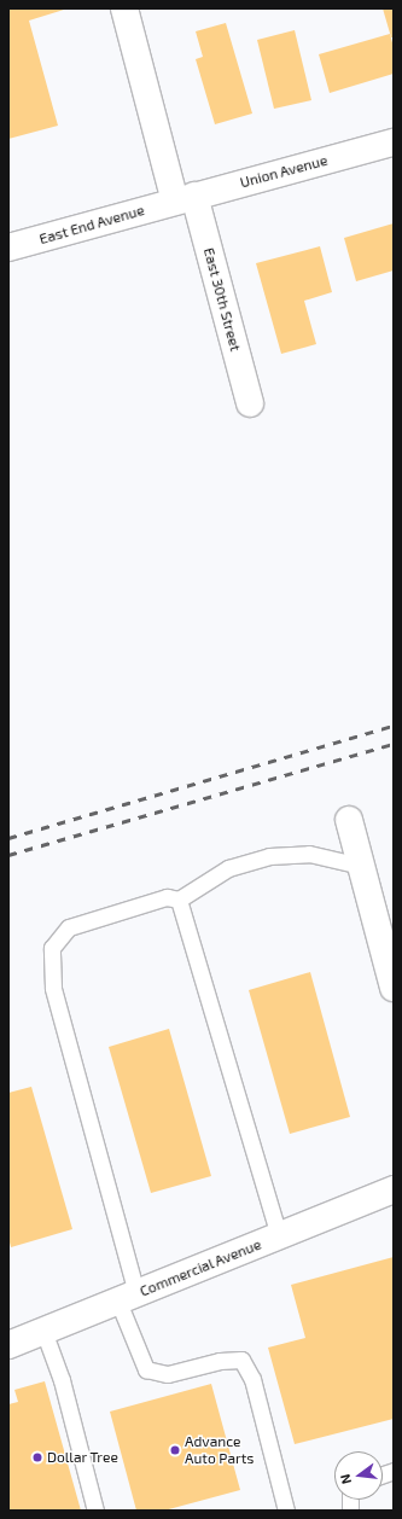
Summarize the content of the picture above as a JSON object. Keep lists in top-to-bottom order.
{
  "streets": {
    "street": [
      "Union Avenue",
      "East End Avenue",
      "East 30th Street",
      "Commercial Avenue"
    ]
  },
  "crossings": [
    ["Union Avenue", "East End Avenue"],
    ["Union Avenue", "East 30th Street"],
    ["East End Avenue", "East 30th Street"]
  ],
  "places": ["Advance Auto Parts", "Dollar Tree"],
  "north": "left"
}
